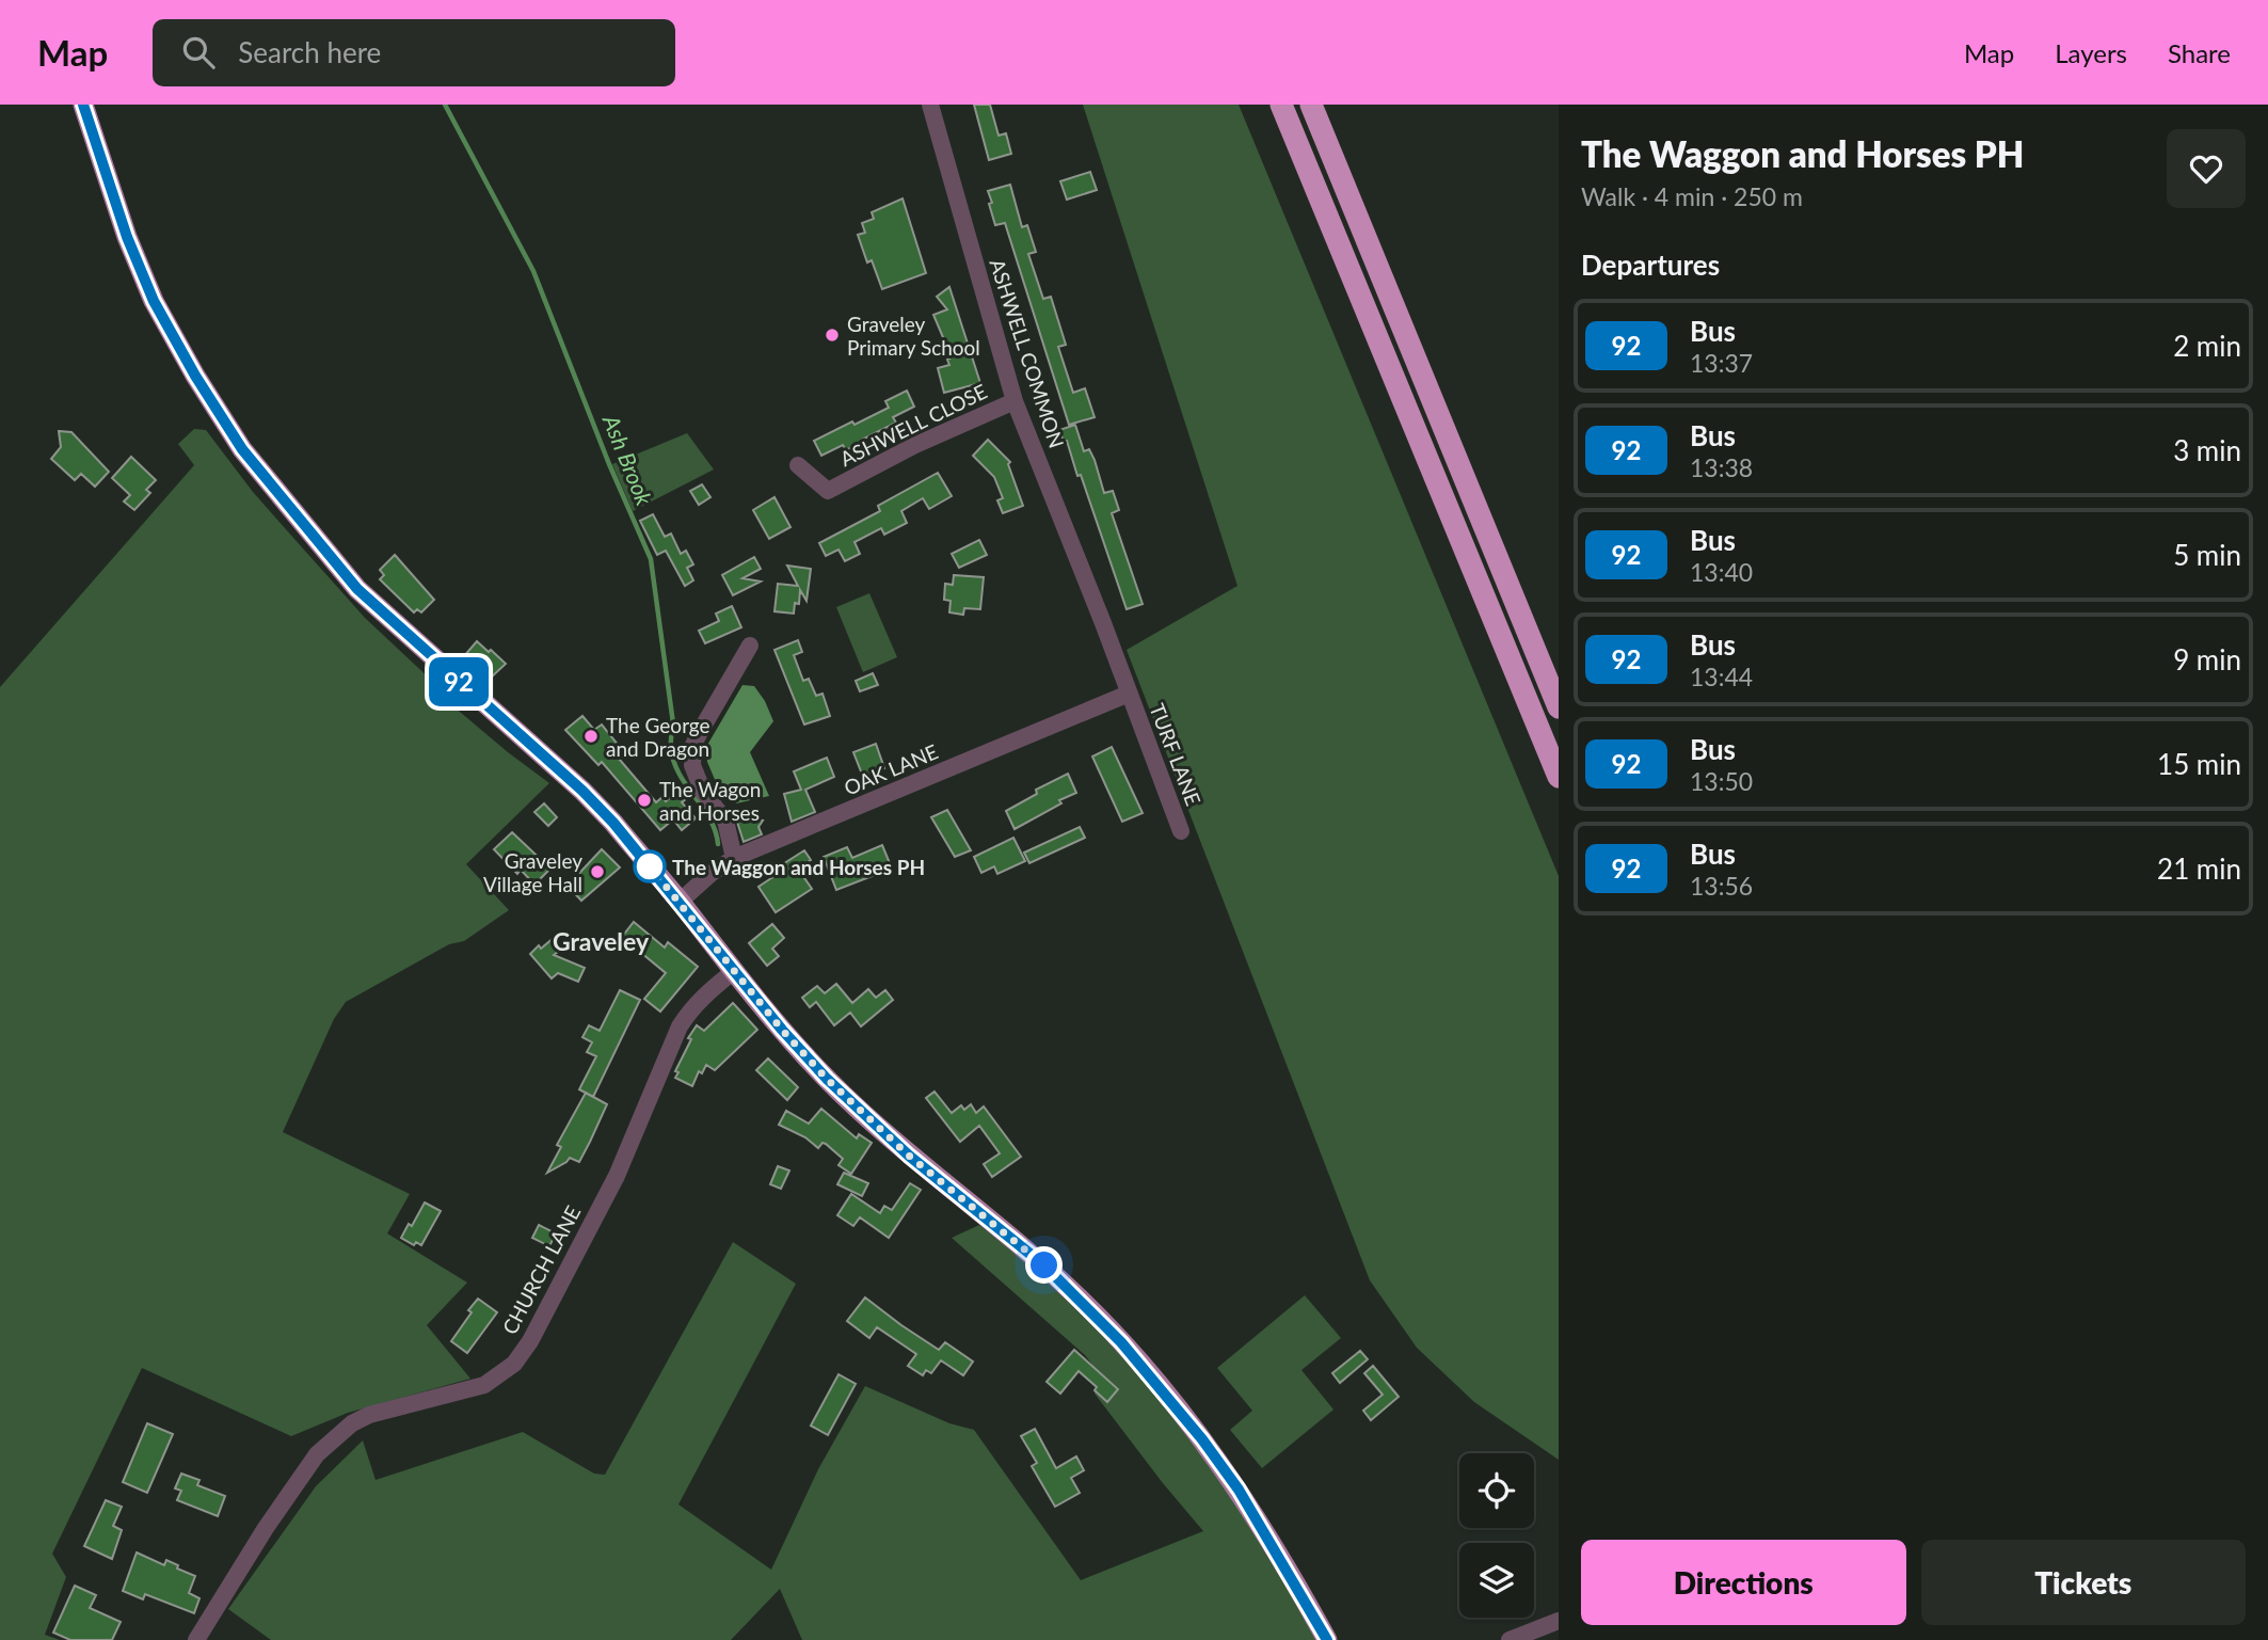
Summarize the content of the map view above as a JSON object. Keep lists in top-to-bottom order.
{
  "streets": {
    "street": [
      "ASHWELL COMMON",
      "ASHWELL CLOSE",
      "TURF LANE",
      "OAK LANE",
      "CHURCH LANE"
    ]
  },
  "crossings": [
    ["ASHWELL COMMON", "ASHWELL CLOSE"],
    ["ASHWELL COMMON", "TURF LANE"],
    ["ASHWELL COMMON", "OAK LANE"],
    ["TURF LANE", "OAK LANE"]
  ],
  "districts": ["Graveley"],
  "water": ["Ash Brook"],
  "places": [
    "Graveley Primary School",
    "The George and Dragon",
    "The Wagon and Horses",
    "The Waggon and Horses PH",
    "Graveley Village Hall"
  ],
  "lines": ["bus line 92"],
  "page": {
    "header": "Map",
    "search": "Search here",
    "nav": ["Map", "Layers", "Share"],
    "on_map": "92",
    "heading": [
      ["The Waggon and Horses PH", "Walk · 4 min · 250 m"],
      "Departures"
    ],
    "list": [
      {
        "mark": "92",
        "name": "Bus",
        "note": "13:37",
        "value": "2 min"
      },
      {
        "mark": "92",
        "name": "Bus",
        "note": "13:38",
        "value": "3 min"
      },
      {
        "mark": "92",
        "name": "Bus",
        "note": "13:40",
        "value": "5 min"
      },
      {
        "mark": "92",
        "name": "Bus",
        "note": "13:44",
        "value": "9 min"
      },
      {
        "mark": "92",
        "name": "Bus",
        "note": "13:50",
        "value": "15 min"
      },
      {
        "mark": "92",
        "name": "Bus",
        "note": "13:56",
        "value": "21 min"
      }
    ],
    "buttons": ["Directions", "Tickets"]
  }
}
